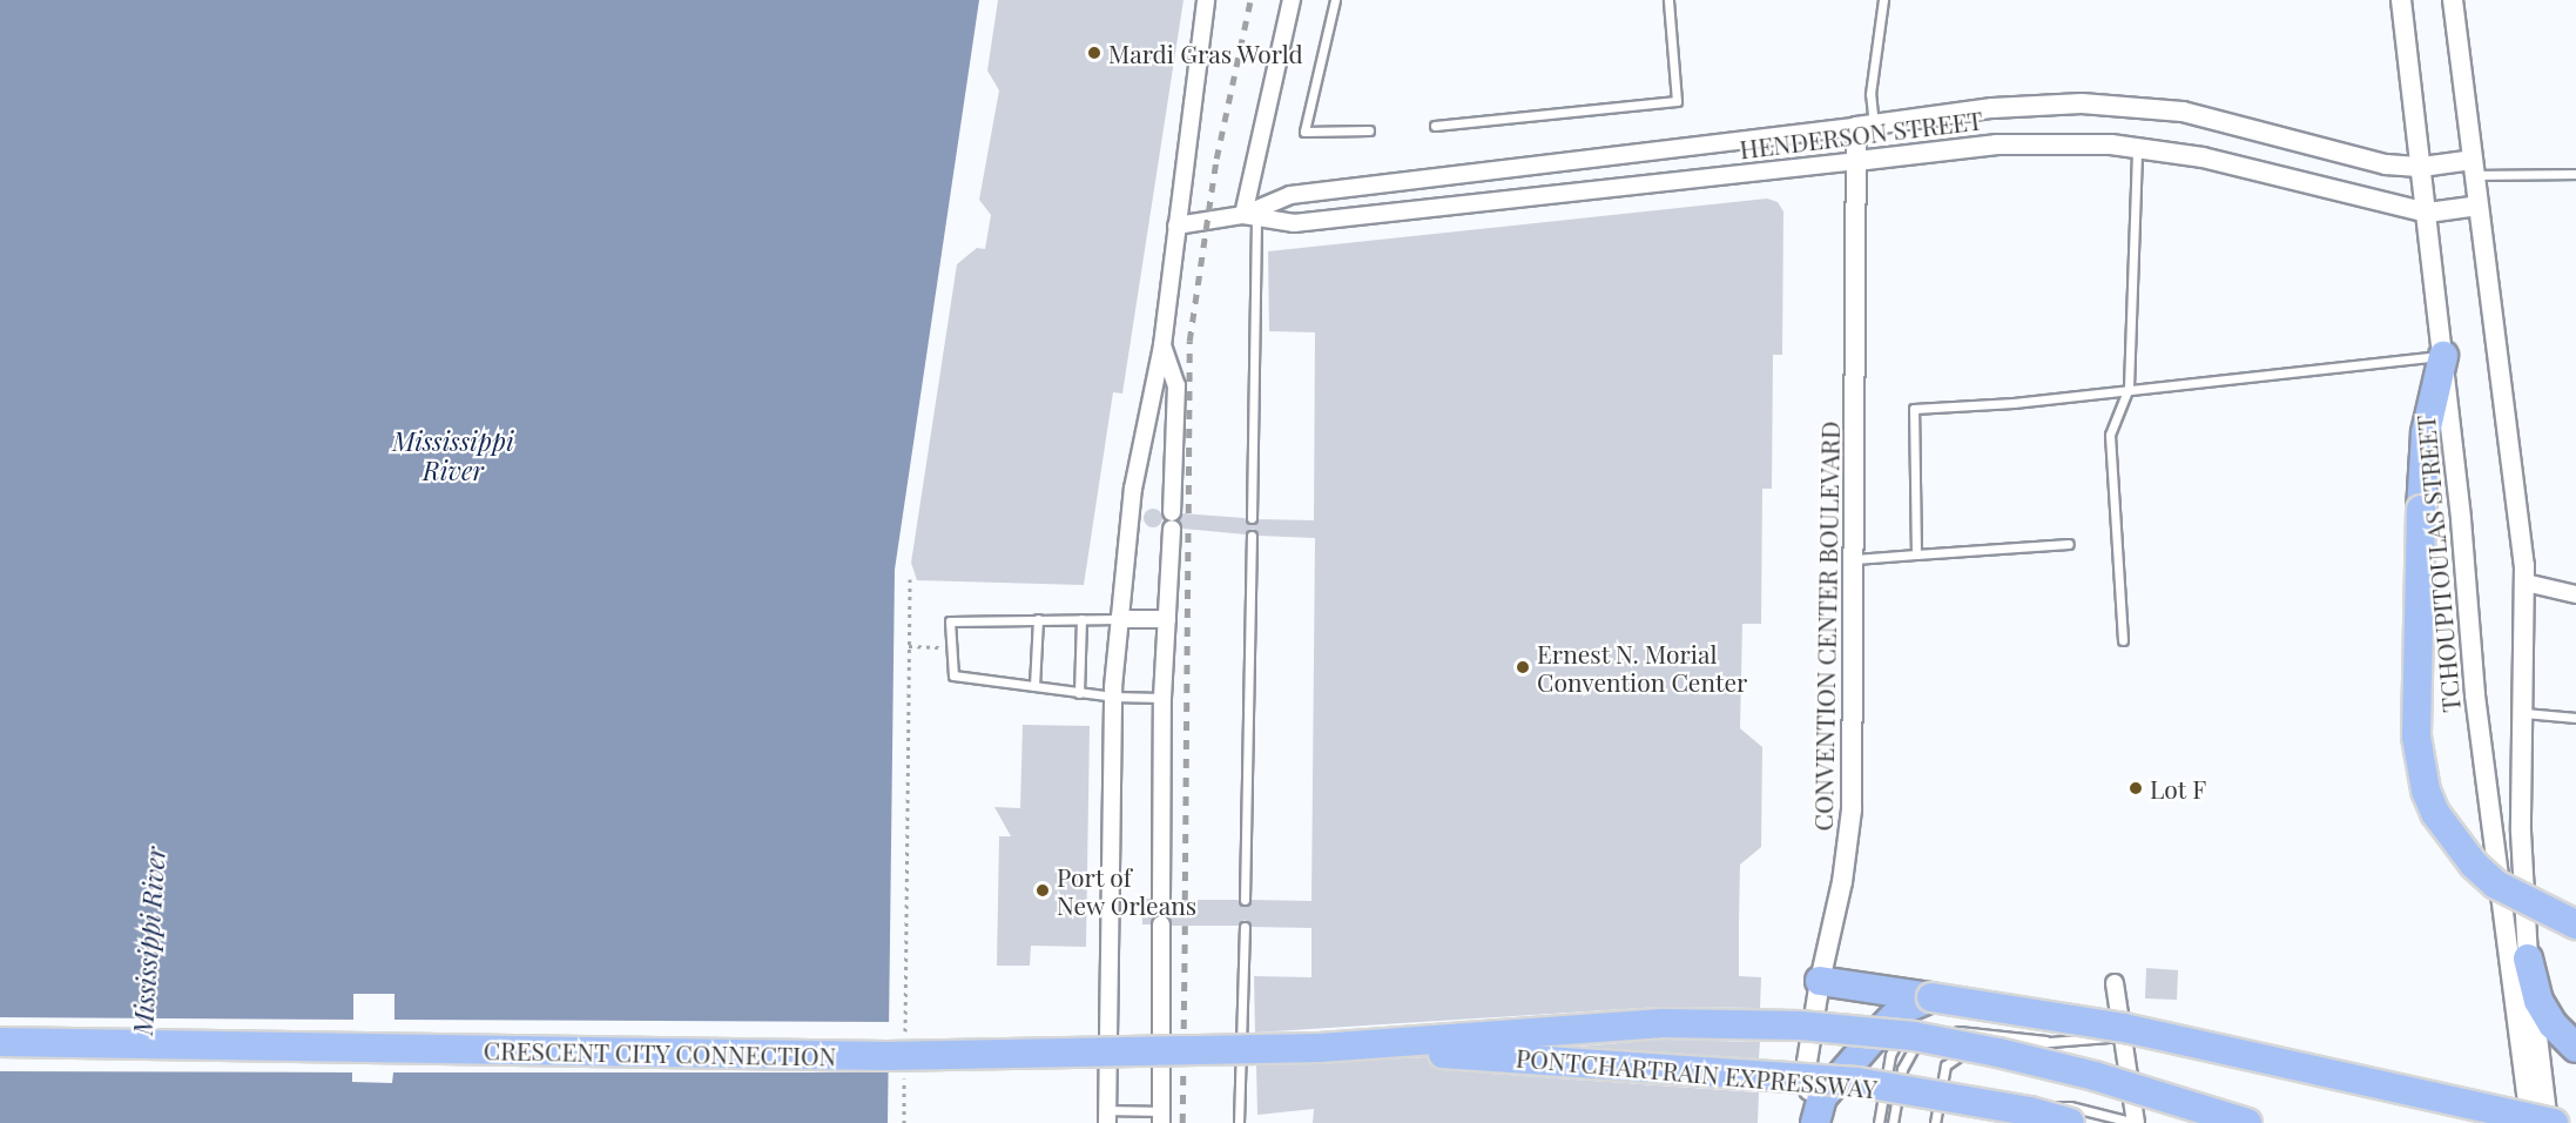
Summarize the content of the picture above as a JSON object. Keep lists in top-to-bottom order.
{
  "streets": {
    "highway": ["CRESCENT CITY CONNECTION", "PONTCHARTRAIN EXPRESSWAY"],
    "street": ["HENDERSON STREET", "TCHOUPITOULAS STREET", "CONVENTION CENTER BOULEVARD"]
  },
  "crossings": [
    ["HENDERSON STREET", "TCHOUPITOULAS STREET"],
    ["HENDERSON STREET", "CONVENTION CENTER BOULEVARD"],
    ["CRESCENT CITY CONNECTION", "PONTCHARTRAIN EXPRESSWAY"]
  ],
  "water": ["Mississippi River"],
  "places": [
    "Mardi Gras World",
    "Ernest N. Morial Convention Center",
    "Lot F",
    "Port of New Orleans"
  ]
}
